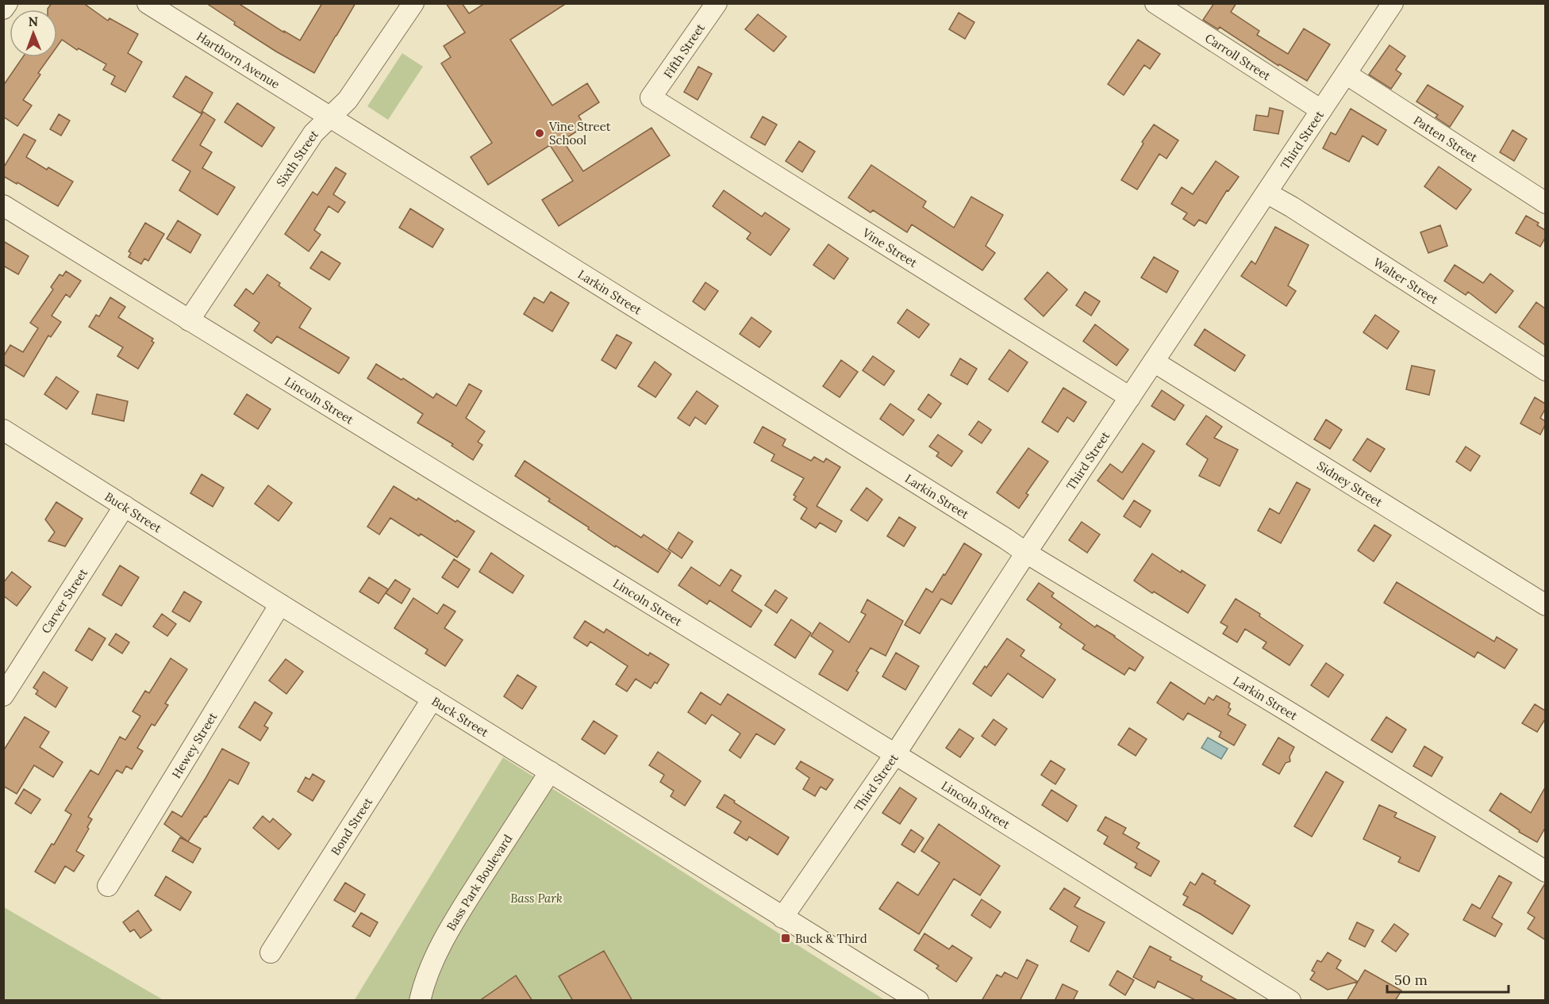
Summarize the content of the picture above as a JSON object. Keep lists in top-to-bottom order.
{
  "streets": {
    "street": [
      "Fifth Street",
      "Carroll Street",
      "Harthorn Avenue",
      "Patten Street",
      "Third Street",
      "Sixth Street",
      "Vine Street",
      "Walter Street",
      "Larkin Street",
      "Lincoln Street",
      "Sidney Street",
      "Buck Street",
      "Carver Street",
      "Hewey Street",
      "Bond Street",
      "Bass Park Boulevard"
    ]
  },
  "crossings": [
    ["Fifth Street", "Vine Street"],
    ["Carroll Street", "Third Street"],
    ["Harthorn Avenue", "Sixth Street"],
    ["Harthorn Avenue", "Larkin Street"],
    ["Patten Street", "Third Street"],
    ["Third Street", "Vine Street"],
    ["Third Street", "Walter Street"],
    ["Third Street", "Larkin Street"],
    ["Third Street", "Lincoln Street"],
    ["Third Street", "Sidney Street"],
    ["Third Street", "Buck Street"],
    ["Sixth Street", "Larkin Street"],
    ["Sixth Street", "Lincoln Street"],
    ["Buck Street", "Carver Street"],
    ["Buck Street", "Hewey Street"],
    ["Buck Street", "Bond Street"],
    ["Buck Street", "Bass Park Boulevard"]
  ],
  "parks": ["Bass Park"],
  "places": {
    "other": ["Vine Street School"],
    "transit": ["Buck & Third"]
  },
  "scale_bar": "50 m",
  "north": "top"
}
